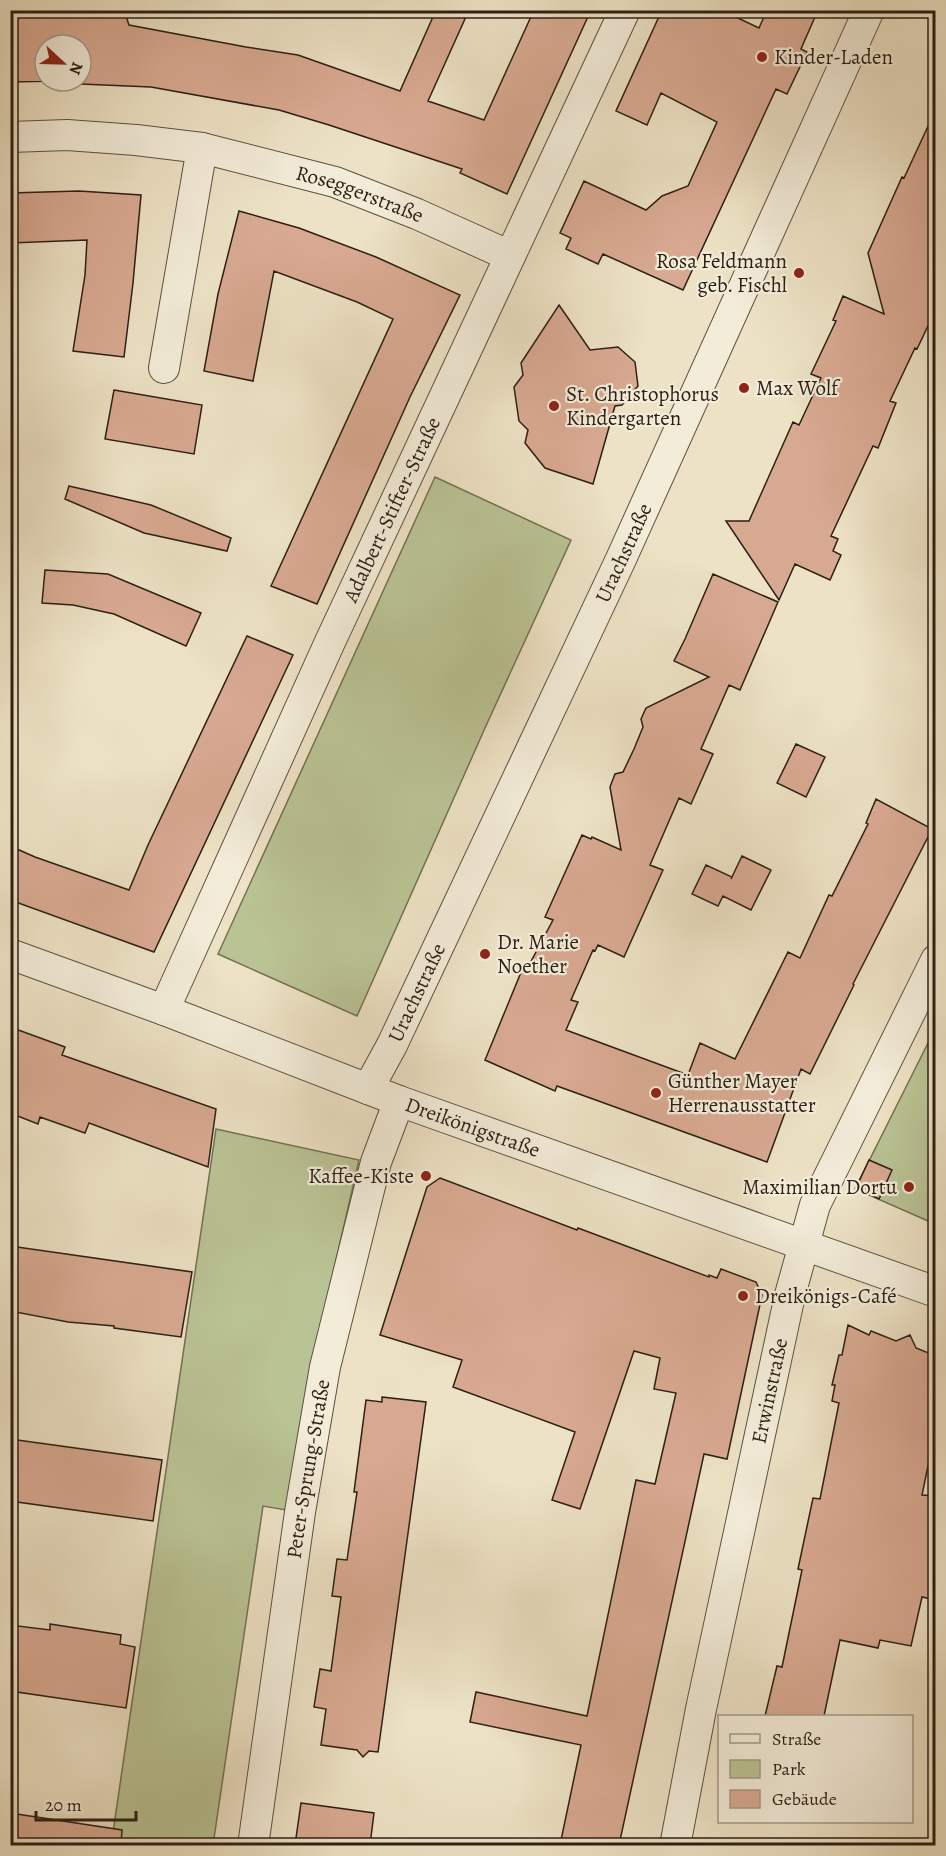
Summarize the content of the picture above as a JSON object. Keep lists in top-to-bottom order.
{
  "streets": {
    "street": [
      "Roseggerstraße",
      "Adalbert-Stifter-Straße",
      "Urachstraße",
      "Dreikönigstraße",
      "Erwinstraße",
      "Peter-Sprung-Straße"
    ]
  },
  "crossings": [
    ["Roseggerstraße", "Adalbert-Stifter-Straße"],
    ["Adalbert-Stifter-Straße", "Dreikönigstraße"],
    ["Urachstraße", "Dreikönigstraße"],
    ["Dreikönigstraße", "Erwinstraße"],
    ["Dreikönigstraße", "Peter-Sprung-Straße"]
  ],
  "places": [
    "Kinder-Laden",
    "Rosa Feldmann geb. Fischl",
    "Max Wolf",
    "St. Christophorus Kindergarten",
    "Dr. Marie Noether",
    "Günther Mayer Herrenausstatter",
    "Kaffee-Kiste",
    "Maximilian Dortu",
    "Dreikönigs-Café"
  ],
  "legend": ["Straße", "Park", "Gebäude"],
  "scale_bar": "20 m",
  "north": "right"
}
